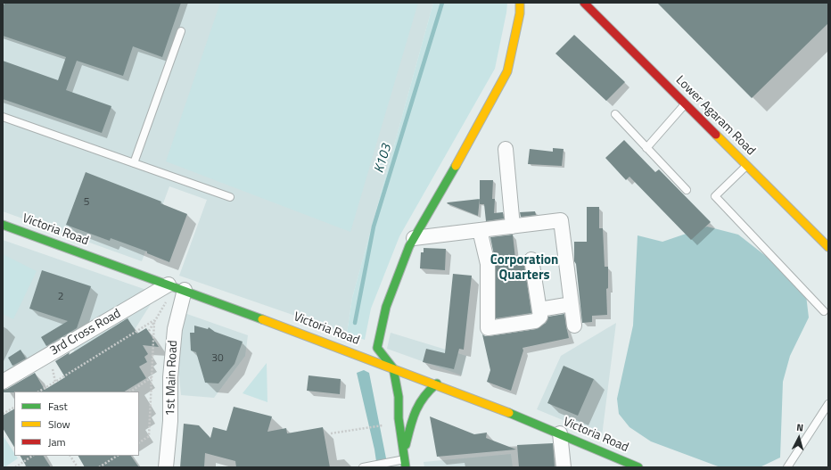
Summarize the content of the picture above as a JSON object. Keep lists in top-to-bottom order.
{
  "streets": {
    "main road": ["Lower Agaram Road", "Victoria Road"],
    "street": ["3rd Cross Road", "1st Main Road"]
  },
  "crossings": [
    ["Victoria Road", "3rd Cross Road"],
    ["Victoria Road", "1st Main Road"],
    ["3rd Cross Road", "1st Main Road"]
  ],
  "districts": ["Corporation Quarters"],
  "water": ["K103"],
  "house_numbers": ["5", "2", "30"],
  "legend": ["Fast", "Slow", "Jam"],
  "north": "top"
}
